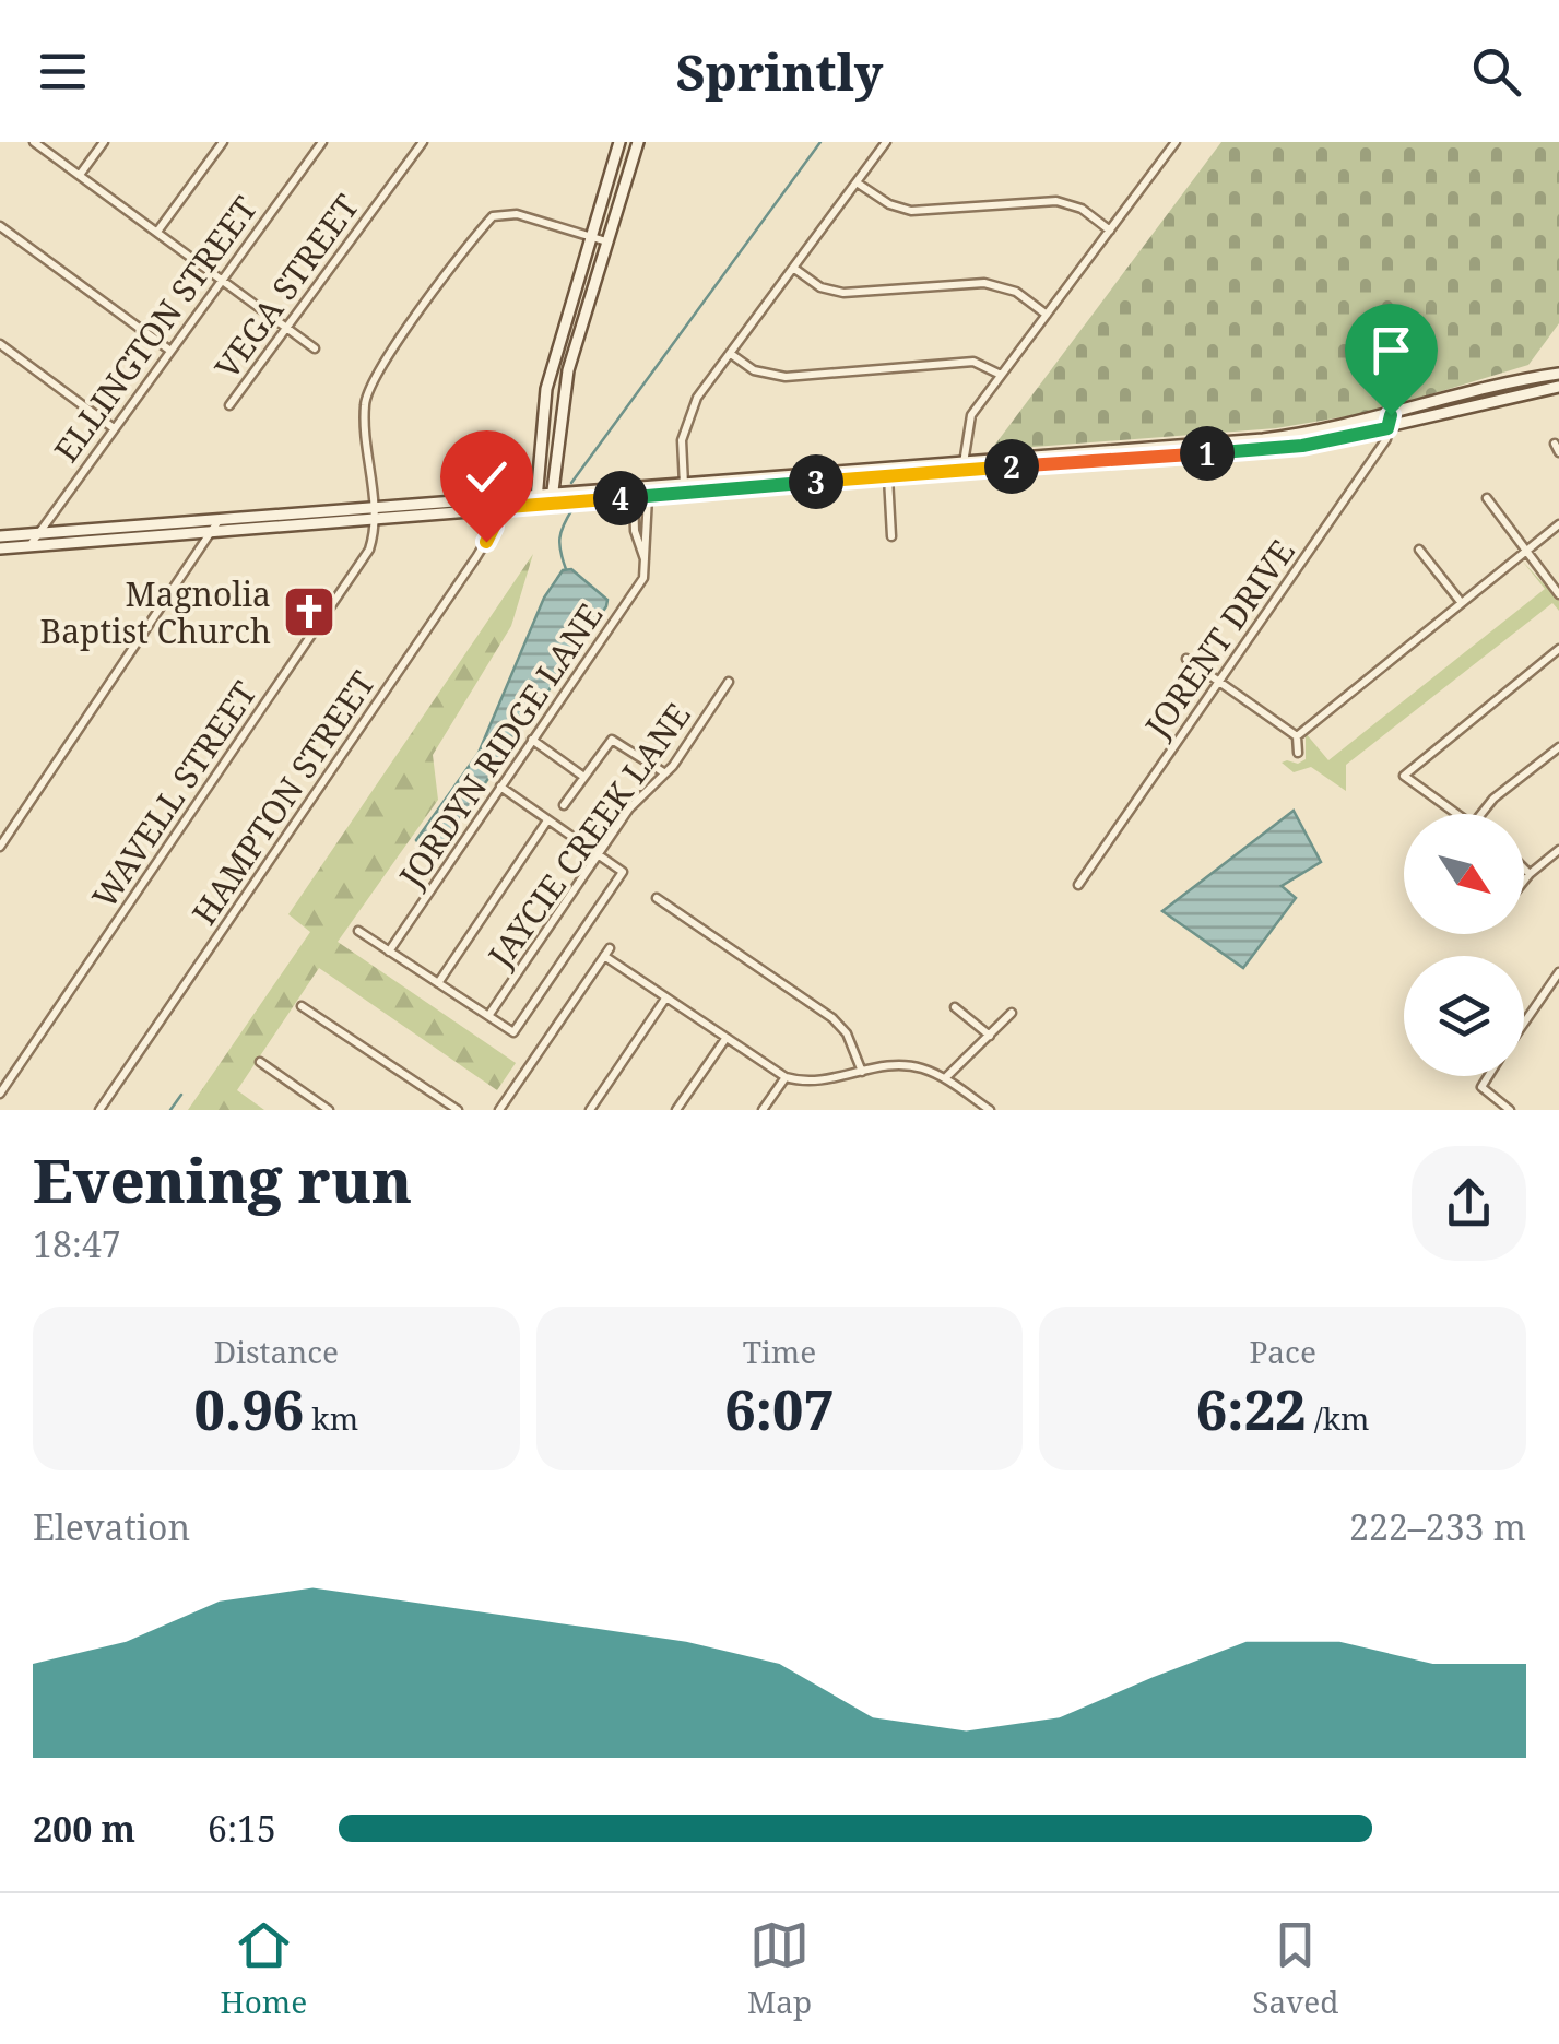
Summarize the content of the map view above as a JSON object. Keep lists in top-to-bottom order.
{
  "streets": {
    "street": [
      "VEGA STREET",
      "ELLINGTON STREET",
      "JORENT DRIVE",
      "JORDYN RIDGE LANE",
      "WAVELL STREET",
      "HAMPTON STREET",
      "JAYCIE CREEK LANE"
    ]
  },
  "places": {
    "church": ["Magnolia Baptist Church"]
  },
  "north": "bottom right",
  "page": {
    "header": "Sprintly",
    "pins": [
      "1",
      "2",
      "3",
      "4"
    ],
    "heading": ["Evening run", "18:47"],
    "stats": [
      ["Distance", "0.96 km"],
      ["Time", "6:07"],
      ["Pace", "6:22 /km"]
    ],
    "chart": ["Elevation", "222–233 m"],
    "list": [
      {
        "name": "200 m",
        "note": "6:15"
      }
    ],
    "tabs": ["Home", "Map", "Saved"]
  }
}
